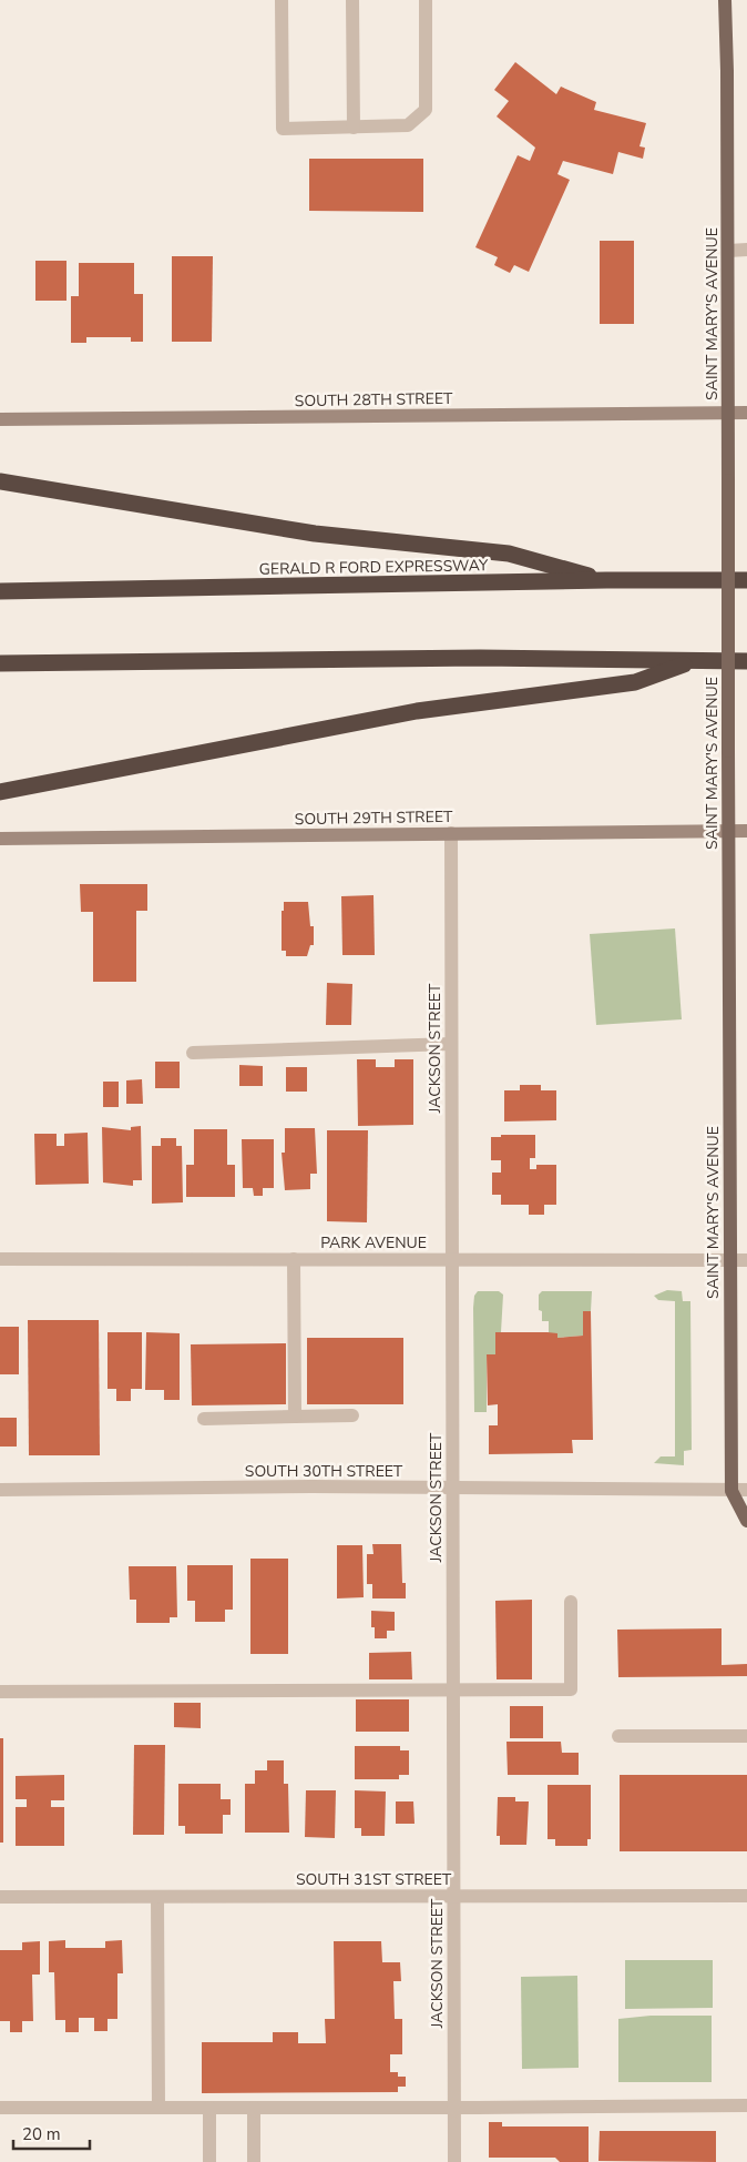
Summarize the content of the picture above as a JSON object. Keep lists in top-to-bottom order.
{
  "streets": {
    "highway": ["GERALD R FORD EXPRESSWAY"],
    "main road": ["SAINT MARY'S AVENUE", "SOUTH 28TH STREET", "SOUTH 29TH STREET"],
    "street": [
      "JACKSON STREET",
      "PARK AVENUE",
      "SOUTH 30TH STREET",
      "SOUTH 31ST STREET"
    ]
  },
  "crossings": [
    ["SAINT MARY'S AVENUE", "SOUTH 28TH STREET"],
    ["SAINT MARY'S AVENUE", "SOUTH 29TH STREET"],
    ["SAINT MARY'S AVENUE", "PARK AVENUE"],
    ["SAINT MARY'S AVENUE", "SOUTH 30TH STREET"],
    ["SOUTH 29TH STREET", "JACKSON STREET"],
    ["JACKSON STREET", "PARK AVENUE"],
    ["JACKSON STREET", "SOUTH 30TH STREET"],
    ["JACKSON STREET", "SOUTH 31ST STREET"]
  ],
  "scale_bar": "20 m"
}
